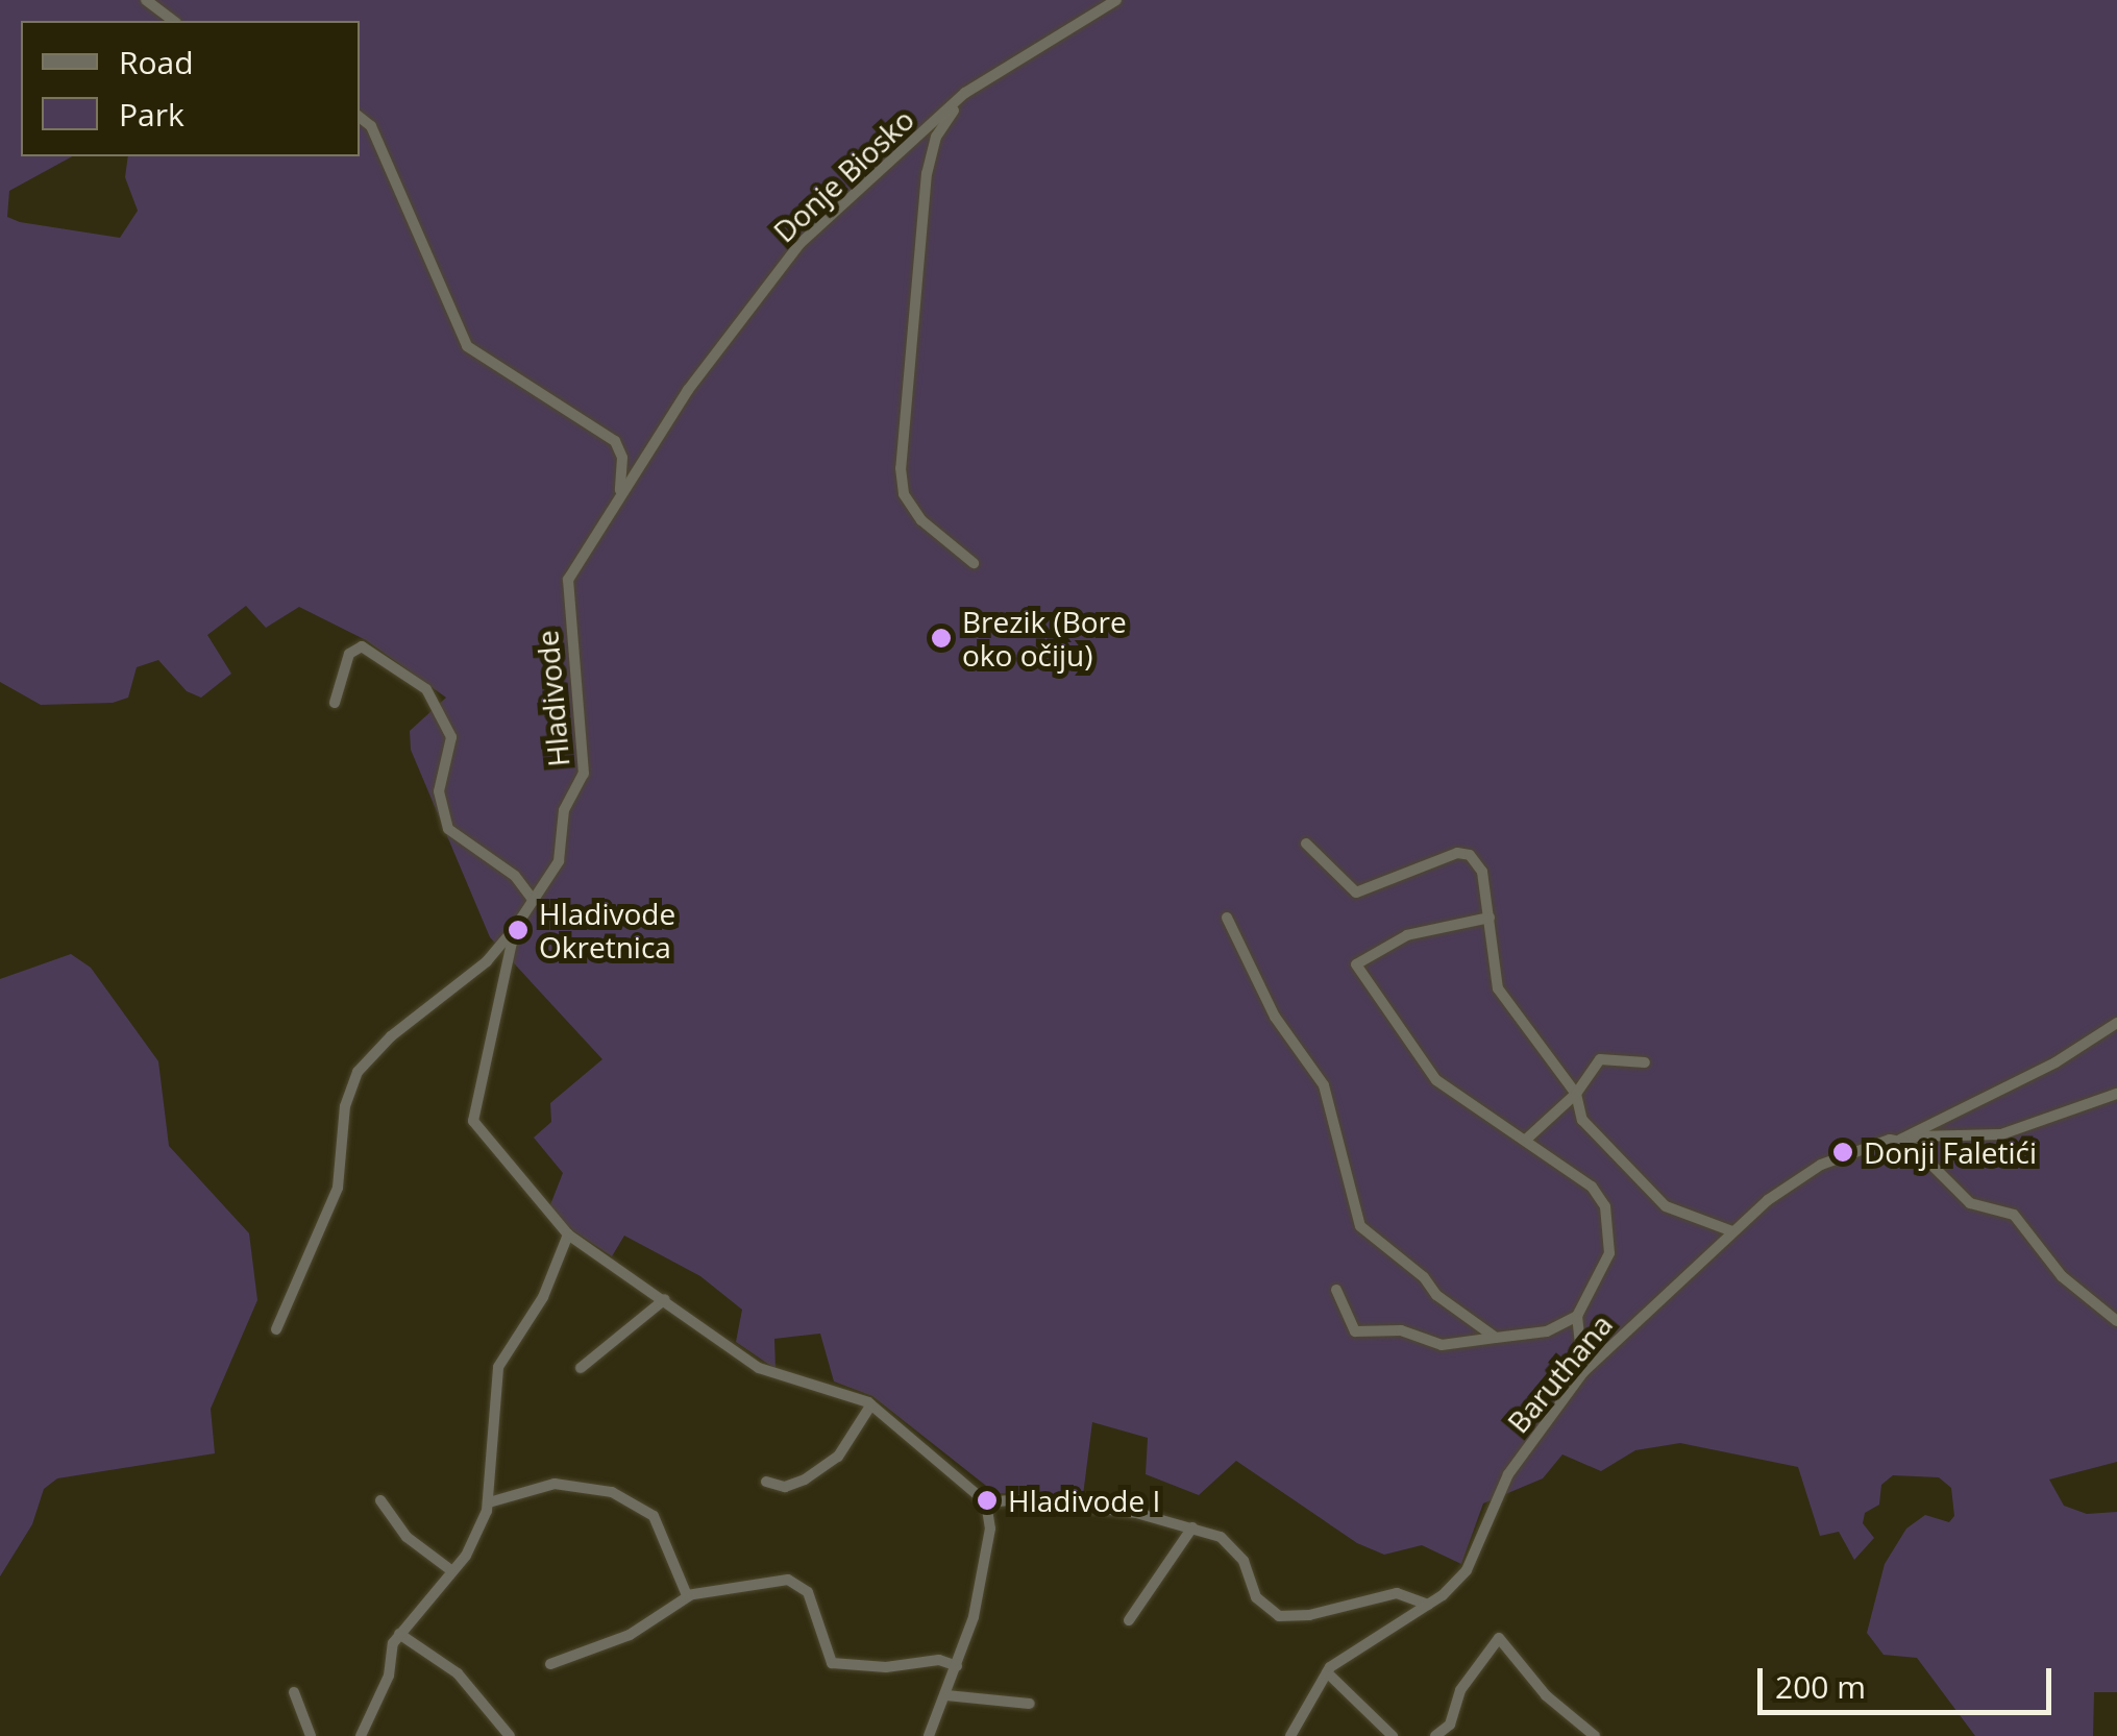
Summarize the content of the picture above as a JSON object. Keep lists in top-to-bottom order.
{
  "streets": {
    "street": ["Donje Biosko", "Hladivode", "Baruthana"]
  },
  "crossings": [
    ["Donje Biosko", "Hladivode"]
  ],
  "places": [
    "Brezik (Bore oko očiju)",
    "Hladivode Okretnica",
    "Donji Faletići",
    "Hladivode I"
  ],
  "legend": ["Road", "Park"],
  "scale_bar": "200 m"
}
